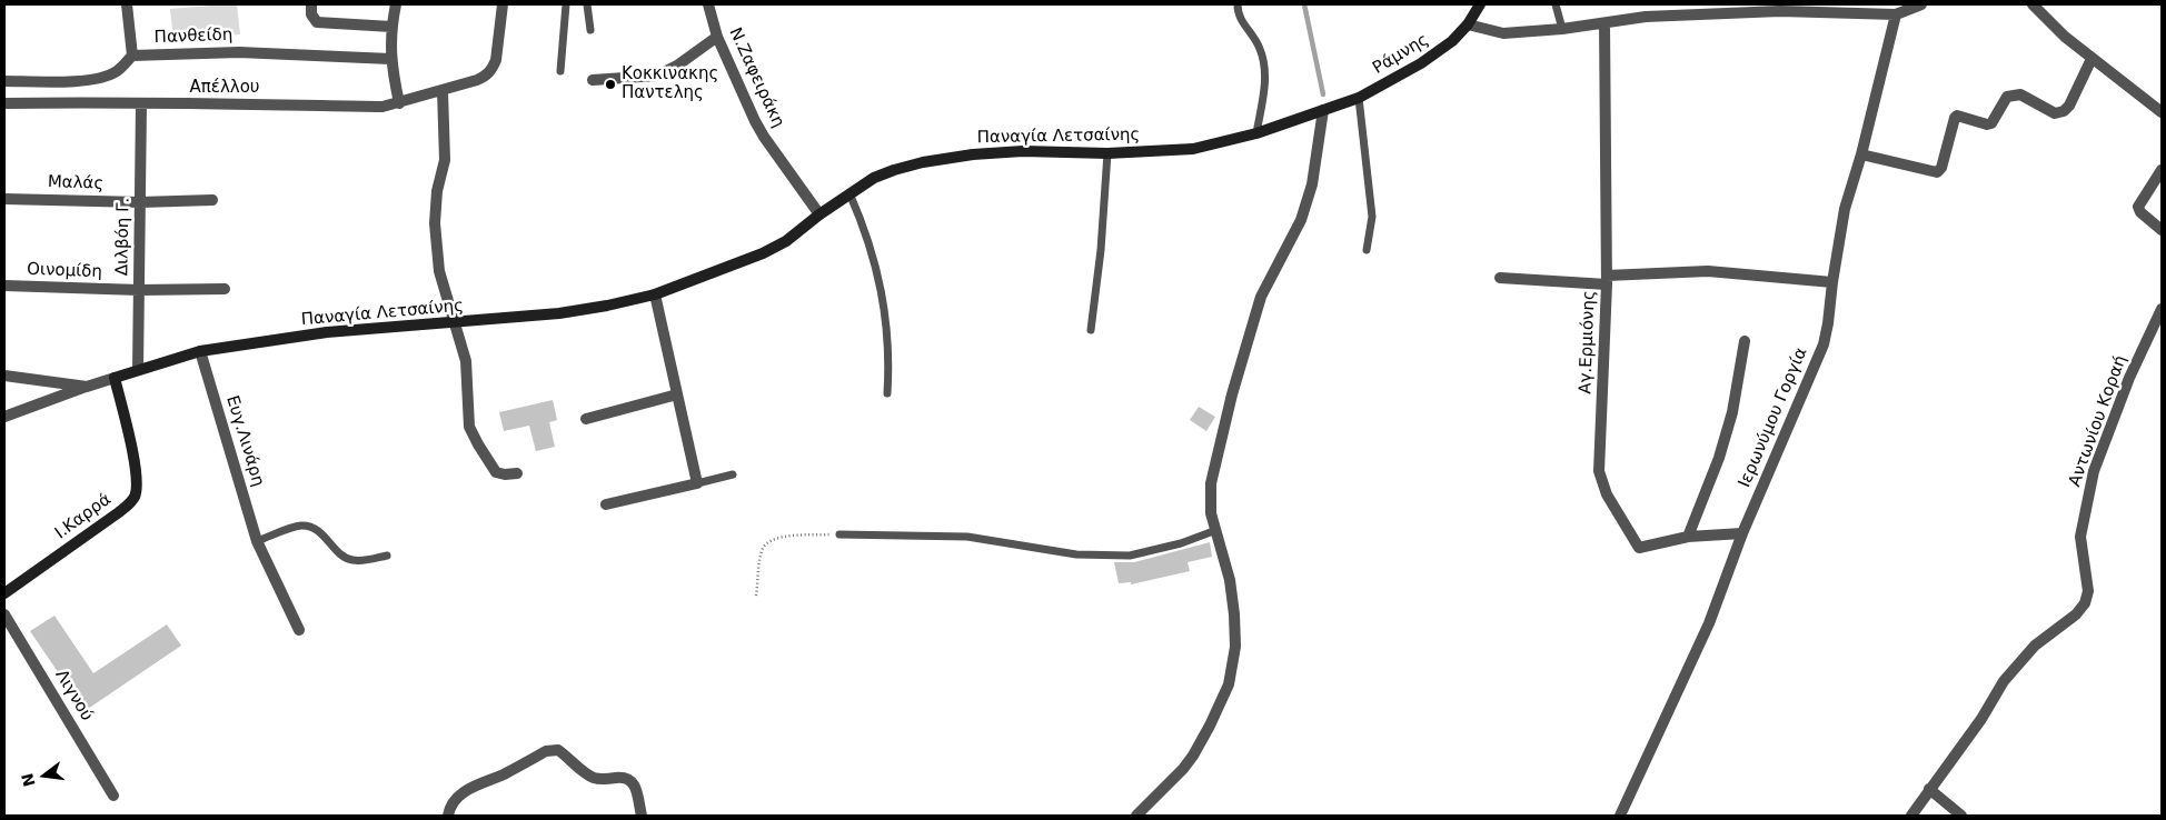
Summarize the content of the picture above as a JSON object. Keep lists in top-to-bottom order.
{
  "streets": {
    "main road": ["Ράμνης", "Παναγία Λετσαίνης", "Ι.Καρρά"],
    "street": [
      "Πανθείδη",
      "Ν.Ζαφειράκη",
      "Απέλλου",
      "Μαλάς",
      "Διλβόη Γ.",
      "Οινομίδη",
      "Αγ.Ερμιόνης",
      "Ιερωνύμου Γοργία",
      "Αντωνίου Κοραή",
      "Ευγ.Λινάρη",
      "Λιγνού"
    ]
  },
  "crossings": [
    ["Ράμνης", "Παναγία Λετσαίνης"],
    ["Ν.Ζαφειράκη", "Παναγία Λετσαίνης"],
    ["Απέλλου", "Διλβόη Γ."],
    ["Παναγία Λετσαίνης", "Διλβόη Γ."],
    ["Παναγία Λετσαίνης", "Ευγ.Λινάρη"],
    ["Παναγία Λετσαίνης", "Ι.Καρρά"],
    ["Μαλάς", "Διλβόη Γ."],
    ["Διλβόη Γ.", "Οινομίδη"],
    ["Αγ.Ερμιόνης", "Ιερωνύμου Γοργία"]
  ],
  "places": ["Κοκκινακης Παντελης"],
  "north": "left"
}
